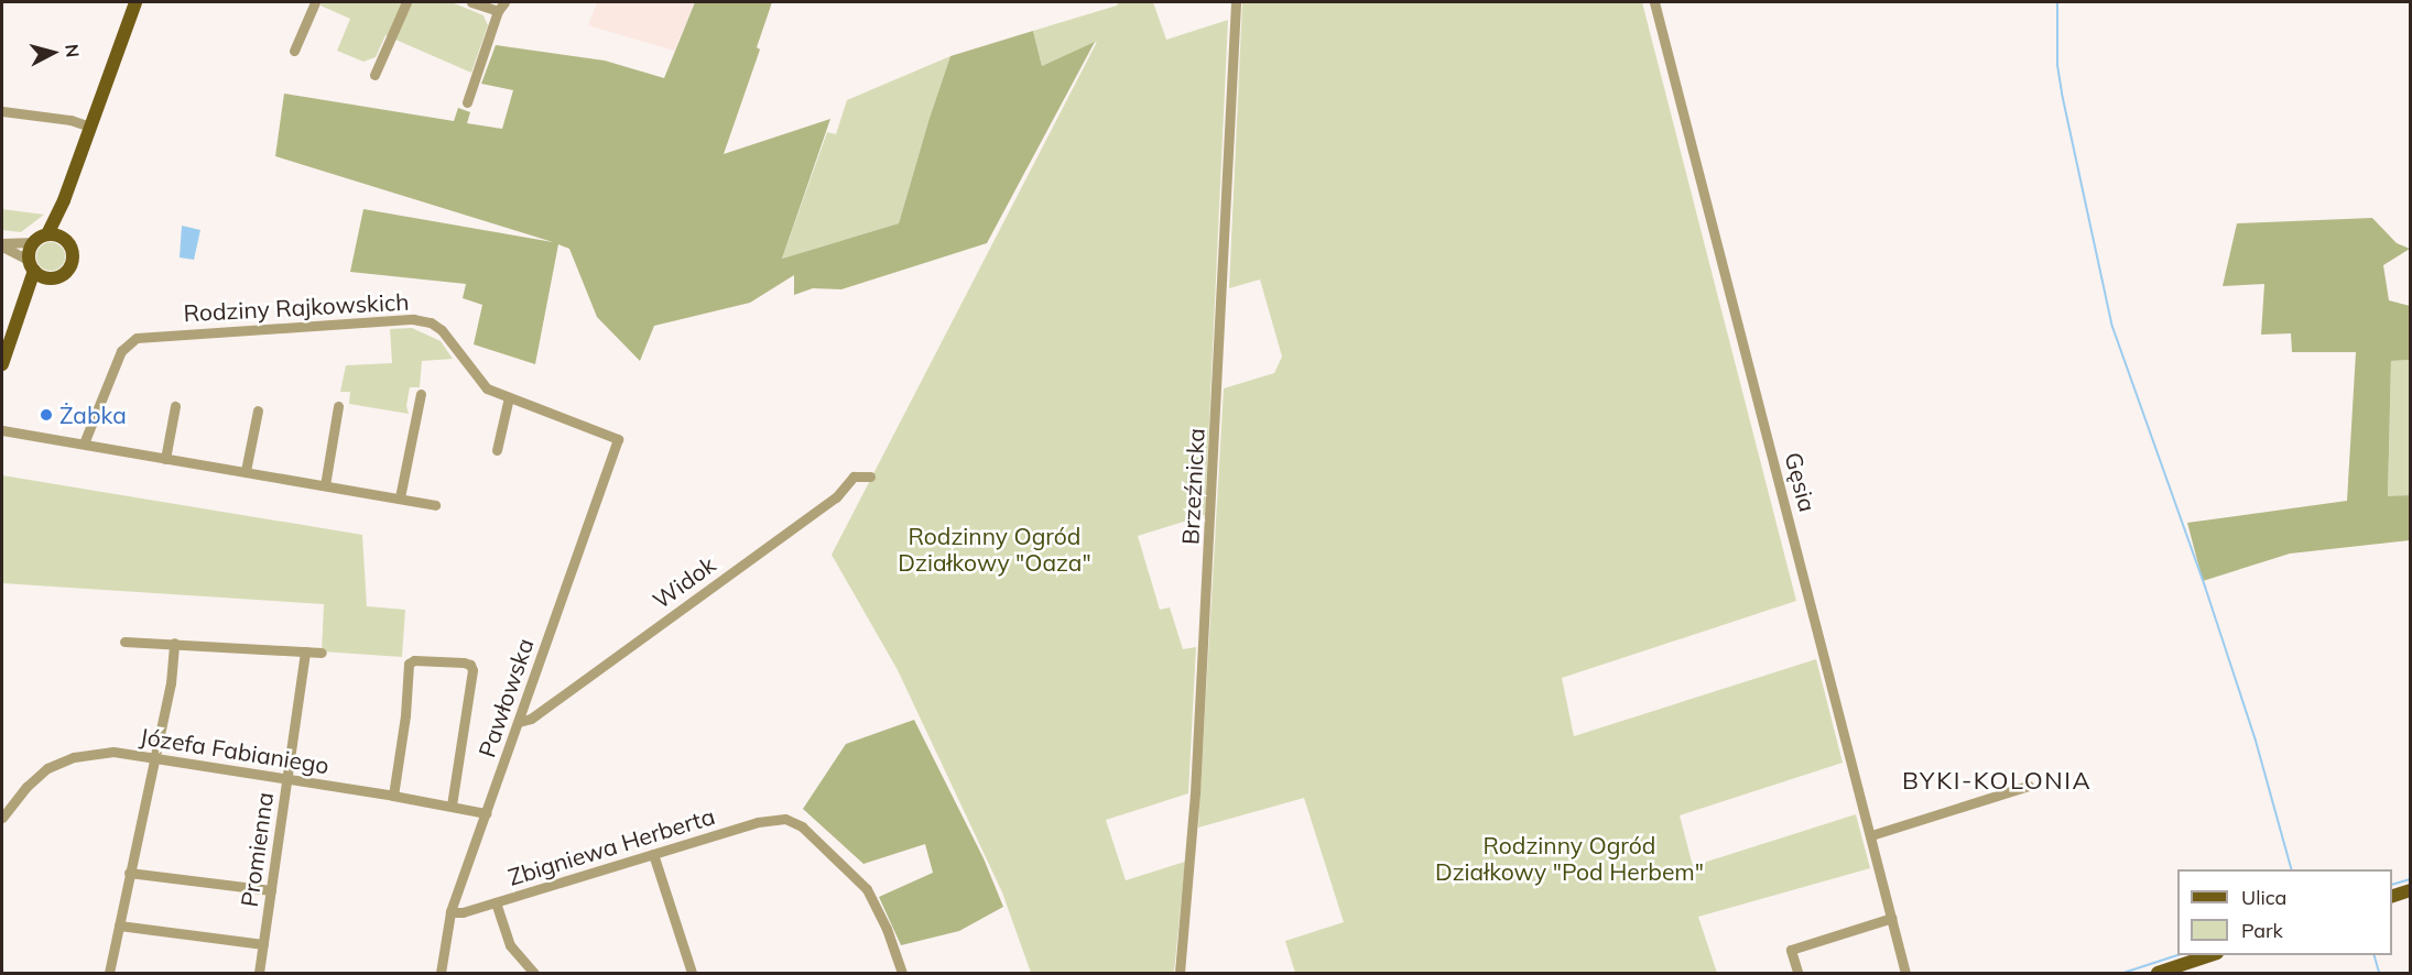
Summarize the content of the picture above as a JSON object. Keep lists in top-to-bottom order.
{
  "streets": {
    "street": [
      "Rodziny Rajkowskich",
      "Gęsia",
      "Brzeźnicka",
      "Widok",
      "Pawłowska",
      "Józefa Fabianiego",
      "Zbigniewa Herberta",
      "Promienna"
    ]
  },
  "crossings": [
    ["Rodziny Rajkowskich", "Pawłowska"],
    ["Widok", "Pawłowska"],
    ["Pawłowska", "Józefa Fabianiego"],
    ["Pawłowska", "Zbigniewa Herberta"],
    ["Józefa Fabianiego", "Promienna"]
  ],
  "districts": ["BYKI-KOLONIA"],
  "parks": ["Rodzinny Ogród Działkowy \"Oaza\"", "Rodzinny Ogród Działkowy \"Pod Herbem\""],
  "places": ["Żabka"],
  "legend": ["Ulica", "Park"],
  "north": "right"
}
